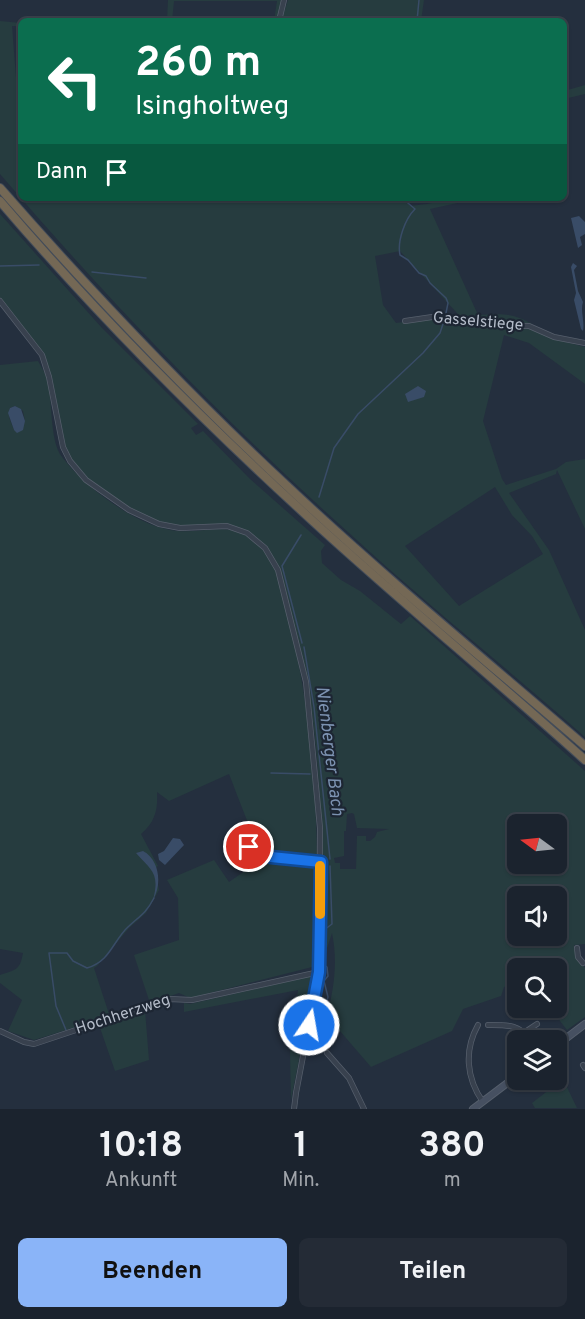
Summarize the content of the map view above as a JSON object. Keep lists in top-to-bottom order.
{
  "streets": {
    "street": ["Gasselstiege", "Hochherzweg"]
  },
  "water": ["Nienberger Bach"],
  "north": "left",
  "page": {
    "turn": ["260 m", "Isingholtweg"],
    "then": "Dann",
    "eta": [
      "10:18",
      "Ankunft",
      "1",
      "Min.",
      "380",
      "m"
    ],
    "buttons": ["Beenden", "Teilen"]
  }
}
